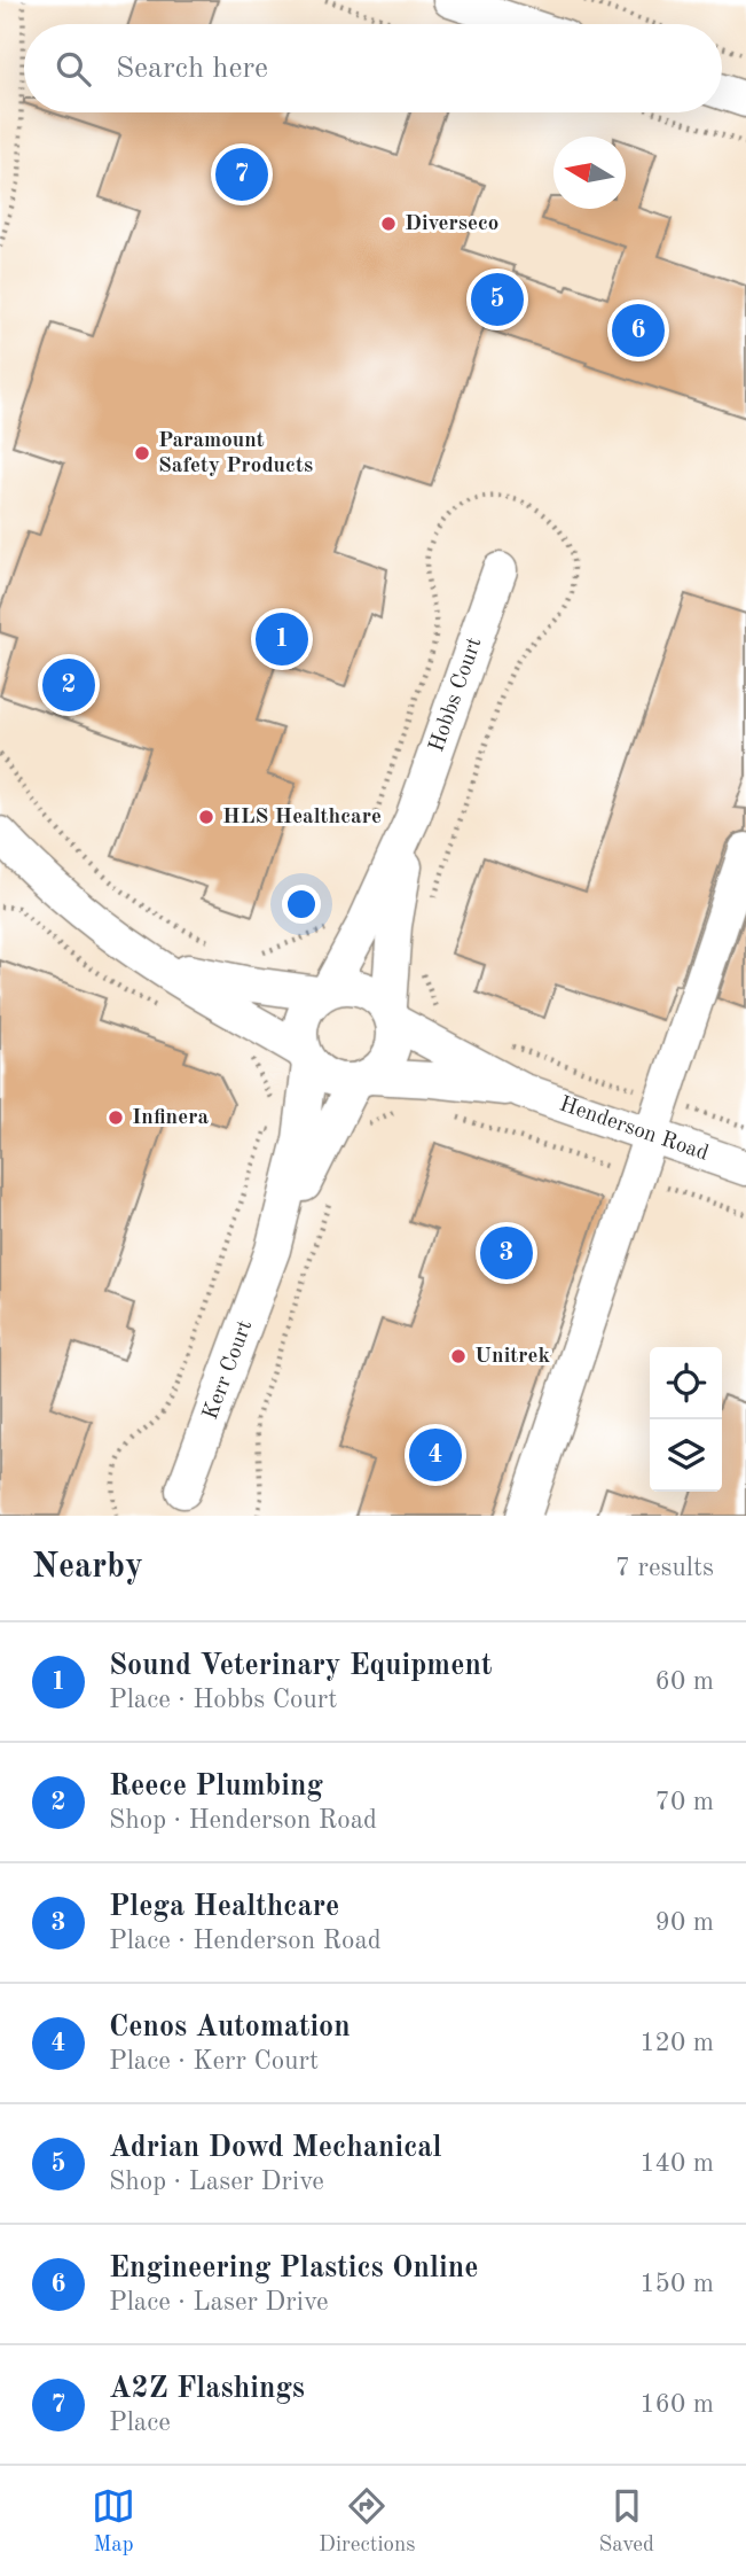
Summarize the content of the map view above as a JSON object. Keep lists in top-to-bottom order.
{
  "streets": {
    "street": ["Hobbs Court", "Henderson Road", "Kerr Court"]
  },
  "crossings": [
    ["Hobbs Court", "Henderson Road"],
    ["Hobbs Court", "Kerr Court"],
    ["Henderson Road", "Kerr Court"]
  ],
  "places": [
    "Diverseco",
    "Paramount Safety Products",
    "HLS Healthcare",
    "Infinera",
    "Unitrek"
  ],
  "north": "left",
  "page": {
    "search": "Search here",
    "pins": [
      "7",
      "5",
      "6",
      "1",
      "2",
      "3",
      "4"
    ],
    "heading": ["Nearby", "7 results"],
    "list": [
      {
        "mark": "1",
        "name": "Sound Veterinary Equipment",
        "note": "Place · Hobbs Court",
        "value": "60 m"
      },
      {
        "mark": "2",
        "name": "Reece Plumbing",
        "note": "Shop · Henderson Road",
        "value": "70 m"
      },
      {
        "mark": "3",
        "name": "Plega Healthcare",
        "note": "Place · Henderson Road",
        "value": "90 m"
      },
      {
        "mark": "4",
        "name": "Cenos Automation",
        "note": "Place · Kerr Court",
        "value": "120 m"
      },
      {
        "mark": "5",
        "name": "Adrian Dowd Mechanical",
        "note": "Shop · Laser Drive",
        "value": "140 m"
      },
      {
        "mark": "6",
        "name": "Engineering Plastics Online",
        "note": "Place · Laser Drive",
        "value": "150 m"
      },
      {
        "mark": "7",
        "name": "A2Z Flashings",
        "note": "Place",
        "value": "160 m"
      }
    ],
    "nav": ["Map", "Directions", "Saved"]
  }
}
